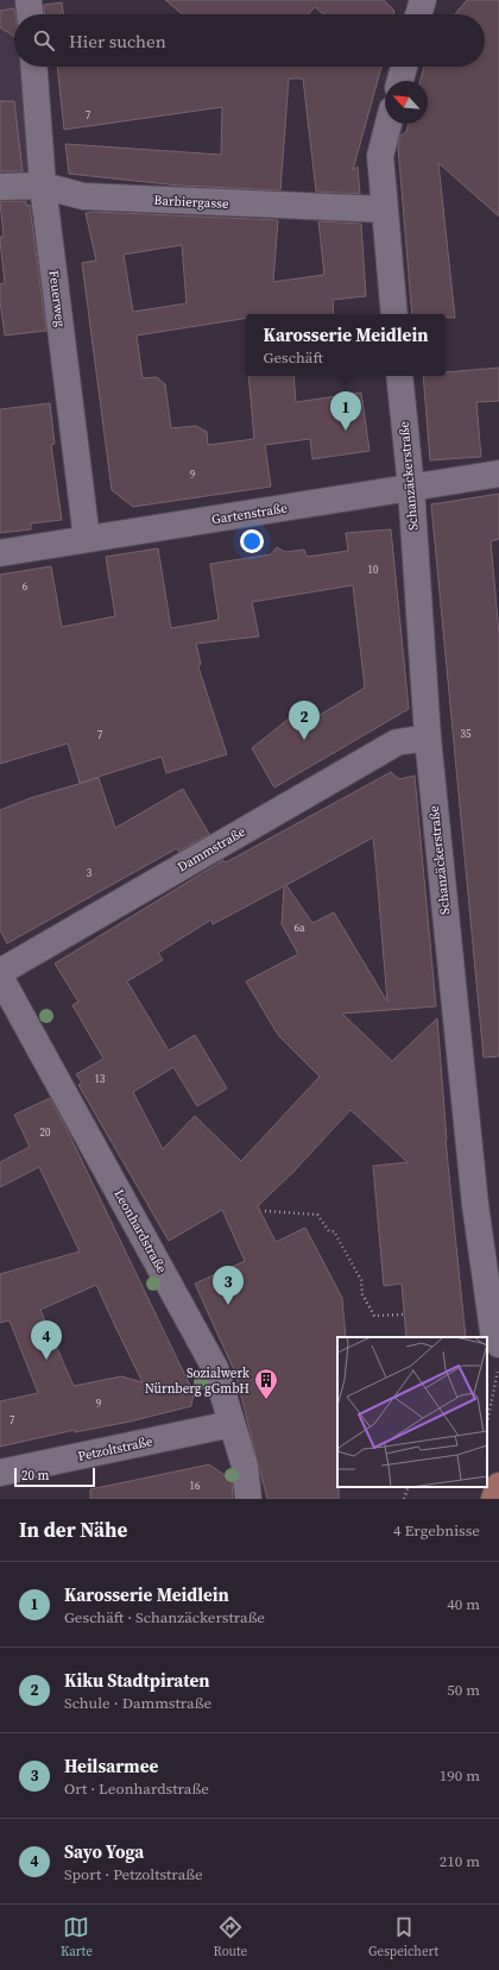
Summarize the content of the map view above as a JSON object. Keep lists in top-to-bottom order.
{
  "streets": {
    "street": [
      "Barbiergasse",
      "Feuerweg",
      "Schanzäckerstraße",
      "Gartenstraße",
      "Dammstraße",
      "Leonhardstraße",
      "Petzoltstraße"
    ]
  },
  "crossings": [
    ["Barbiergasse", "Feuerweg"],
    ["Feuerweg", "Gartenstraße"],
    ["Schanzäckerstraße", "Gartenstraße"],
    ["Schanzäckerstraße", "Dammstraße"],
    ["Leonhardstraße", "Petzoltstraße"]
  ],
  "places": {
    "building": ["Sozialwerk Nürnberg gGmbH"]
  },
  "house_numbers": [
    "7",
    "9",
    "10",
    "6",
    "35",
    "7",
    "3",
    "6a",
    "13",
    "20",
    "9",
    "7",
    "16"
  ],
  "scale_bar": "20 m",
  "north": "top left",
  "page": {
    "search": "Hier suchen",
    "popup": ["Karosserie Meidlein", "Geschäft"],
    "pins": [
      "1",
      "2",
      "3",
      "4"
    ],
    "scale": "20 m",
    "heading": ["In der Nähe", "4 Ergebnisse"],
    "list": [
      {
        "mark": "1",
        "name": "Karosserie Meidlein",
        "note": "Geschäft · Schanzäckerstraße",
        "value": "40 m"
      },
      {
        "mark": "2",
        "name": "Kiku Stadtpiraten",
        "note": "Schule · Dammstraße",
        "value": "50 m"
      },
      {
        "mark": "3",
        "name": "Heilsarmee",
        "note": "Ort · Leonhardstraße",
        "value": "190 m"
      },
      {
        "mark": "4",
        "name": "Sayo Yoga",
        "note": "Sport · Petzoltstraße",
        "value": "210 m"
      }
    ],
    "nav": ["Karte", "Route", "Gespeichert"]
  }
}
